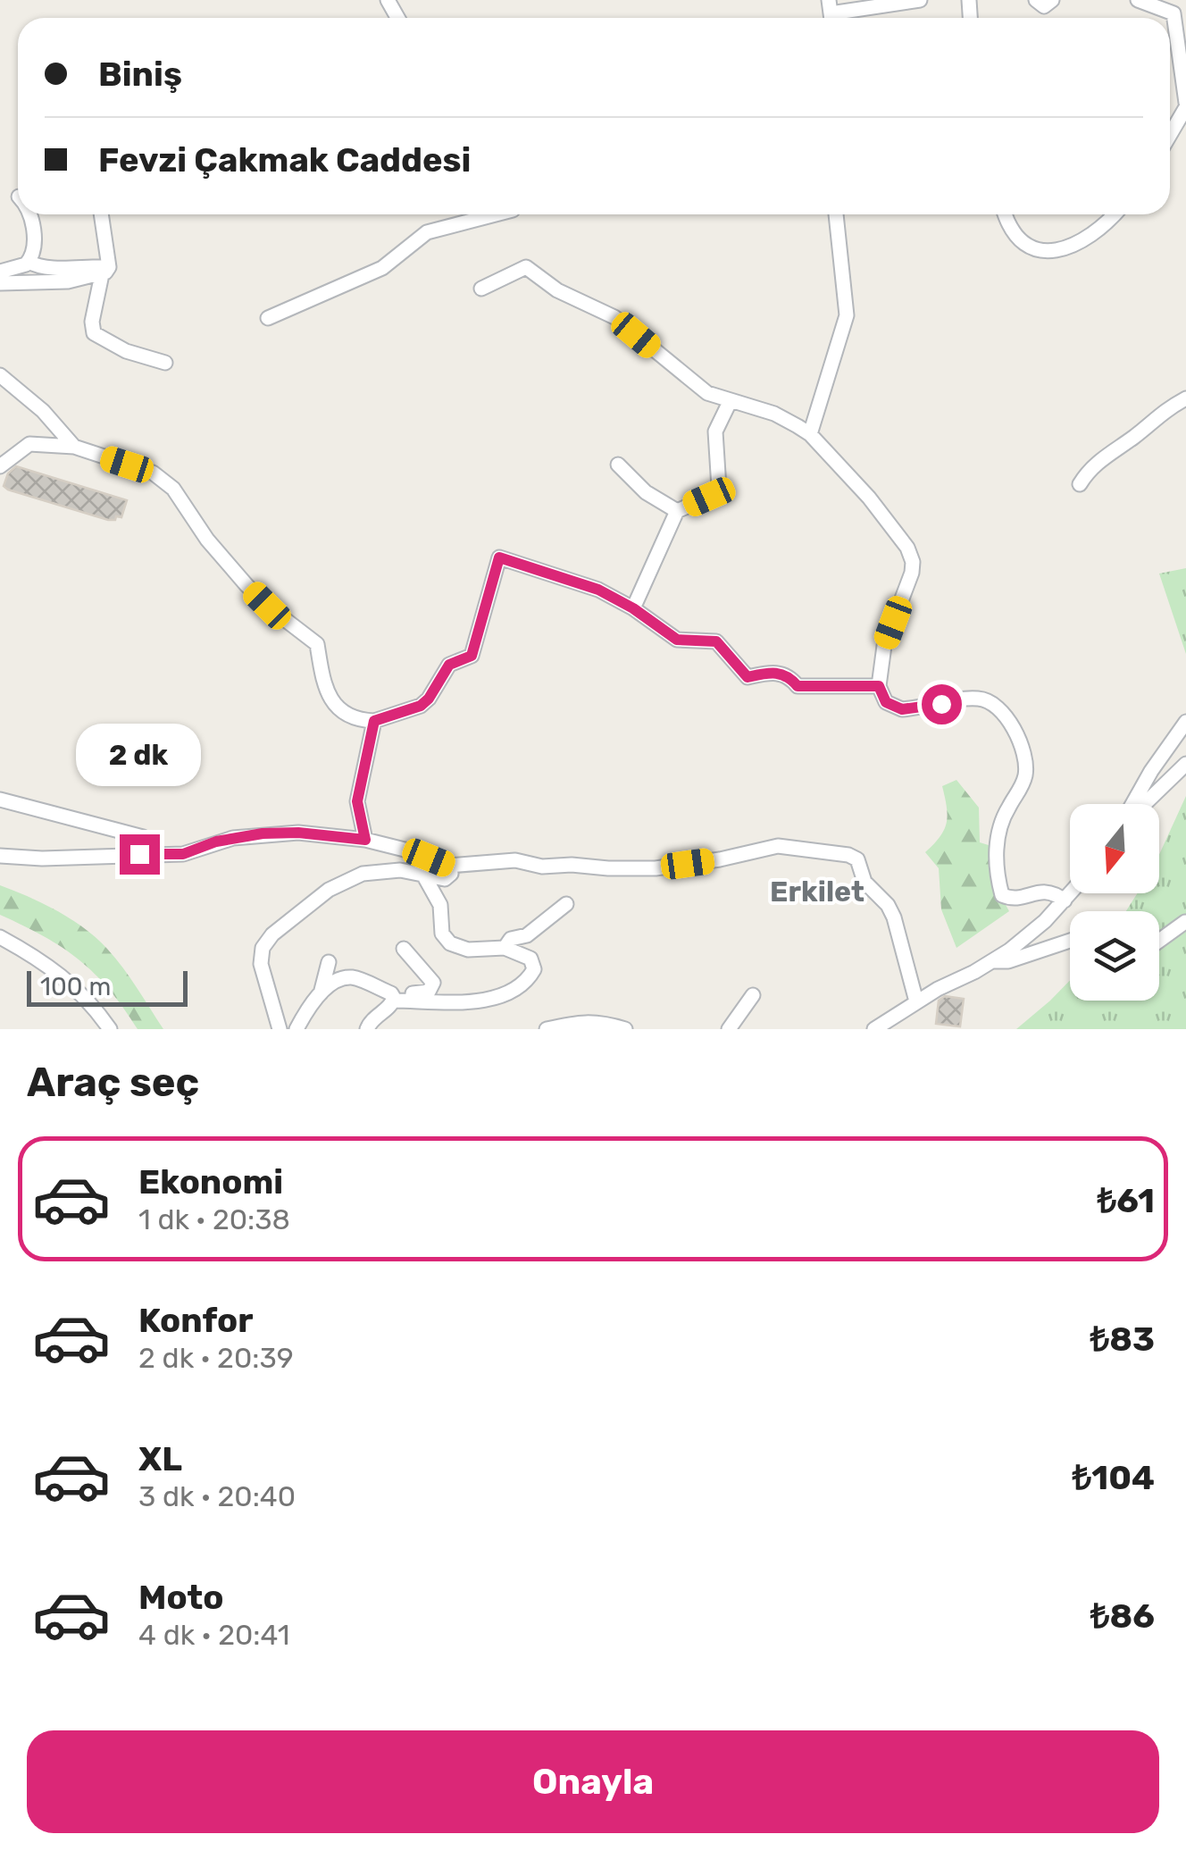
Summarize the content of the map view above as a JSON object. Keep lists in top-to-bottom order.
{
  "districts": ["Erkilet"],
  "scale_bar": "100 m",
  "north": "bottom",
  "page": {
    "banner": ["Biniş", "Fevzi Çakmak Caddesi"],
    "bubble": "2 dk",
    "scale": "100 m",
    "heading": "Araç seç",
    "list": [
      {
        "name": "Ekonomi",
        "note": "1 dk · 20:38",
        "value": "₺61"
      },
      {
        "name": "Konfor",
        "note": "2 dk · 20:39",
        "value": "₺83"
      },
      {
        "name": "XL",
        "note": "3 dk · 20:40",
        "value": "₺104"
      },
      {
        "name": "Moto",
        "note": "4 dk · 20:41",
        "value": "₺86"
      }
    ],
    "buttons": "Onayla"
  }
}
